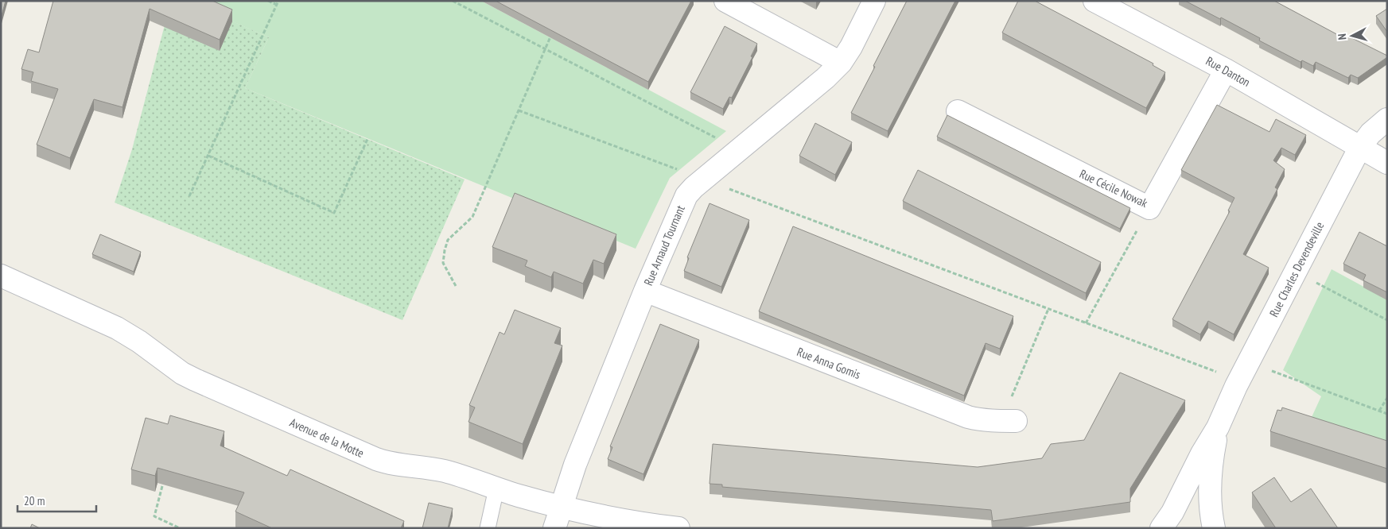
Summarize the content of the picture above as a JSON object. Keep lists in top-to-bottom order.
{
  "streets": {
    "street": [
      "Rue Danton",
      "Rue Cécile Nowak",
      "Rue Arnaud Tournant",
      "Rue Charles Devendeville",
      "Rue Anna Gomis",
      "Avenue de la Motte"
    ]
  },
  "crossings": [
    ["Rue Danton", "Rue Cécile Nowak"],
    ["Rue Danton", "Rue Charles Devendeville"],
    ["Rue Arnaud Tournant", "Rue Anna Gomis"],
    ["Rue Arnaud Tournant", "Avenue de la Motte"]
  ],
  "scale_bar": "20 m",
  "north": "left"
}
